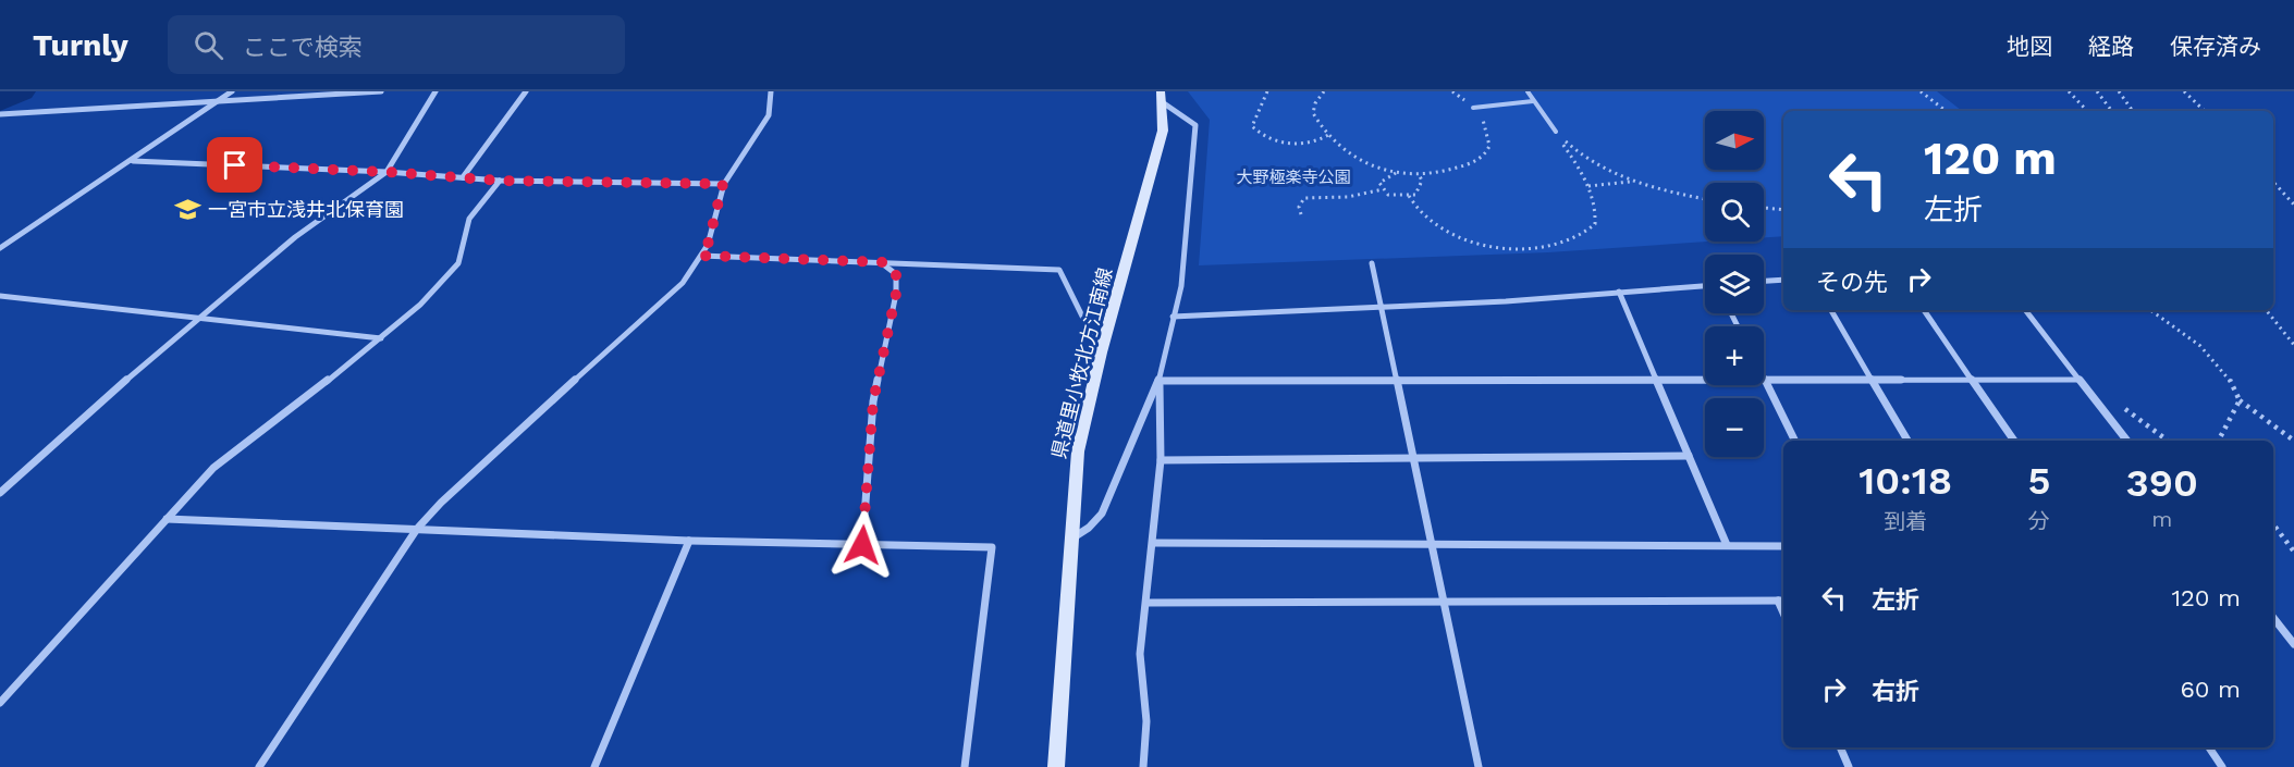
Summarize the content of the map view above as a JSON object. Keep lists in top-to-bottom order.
{
  "streets": {
    "main road": ["県道里小牧北方江南線"]
  },
  "parks": ["大野極楽寺公園"],
  "places": {
    "school or university": ["一宮市立浅井北保育園"]
  },
  "north": "right",
  "page": {
    "header": "Turnly",
    "search": "ここで検索",
    "nav": ["地図", "経路", "保存済み"],
    "map_buttons": ["+", "−"],
    "turn": ["120 m", "左折"],
    "then": "その先",
    "eta": [
      "10:18",
      "到着",
      "5",
      "分",
      "390",
      "m"
    ],
    "list": [
      {
        "name": "左折",
        "value": "120 m"
      },
      {
        "name": "右折",
        "value": "60 m"
      }
    ]
  }
}
